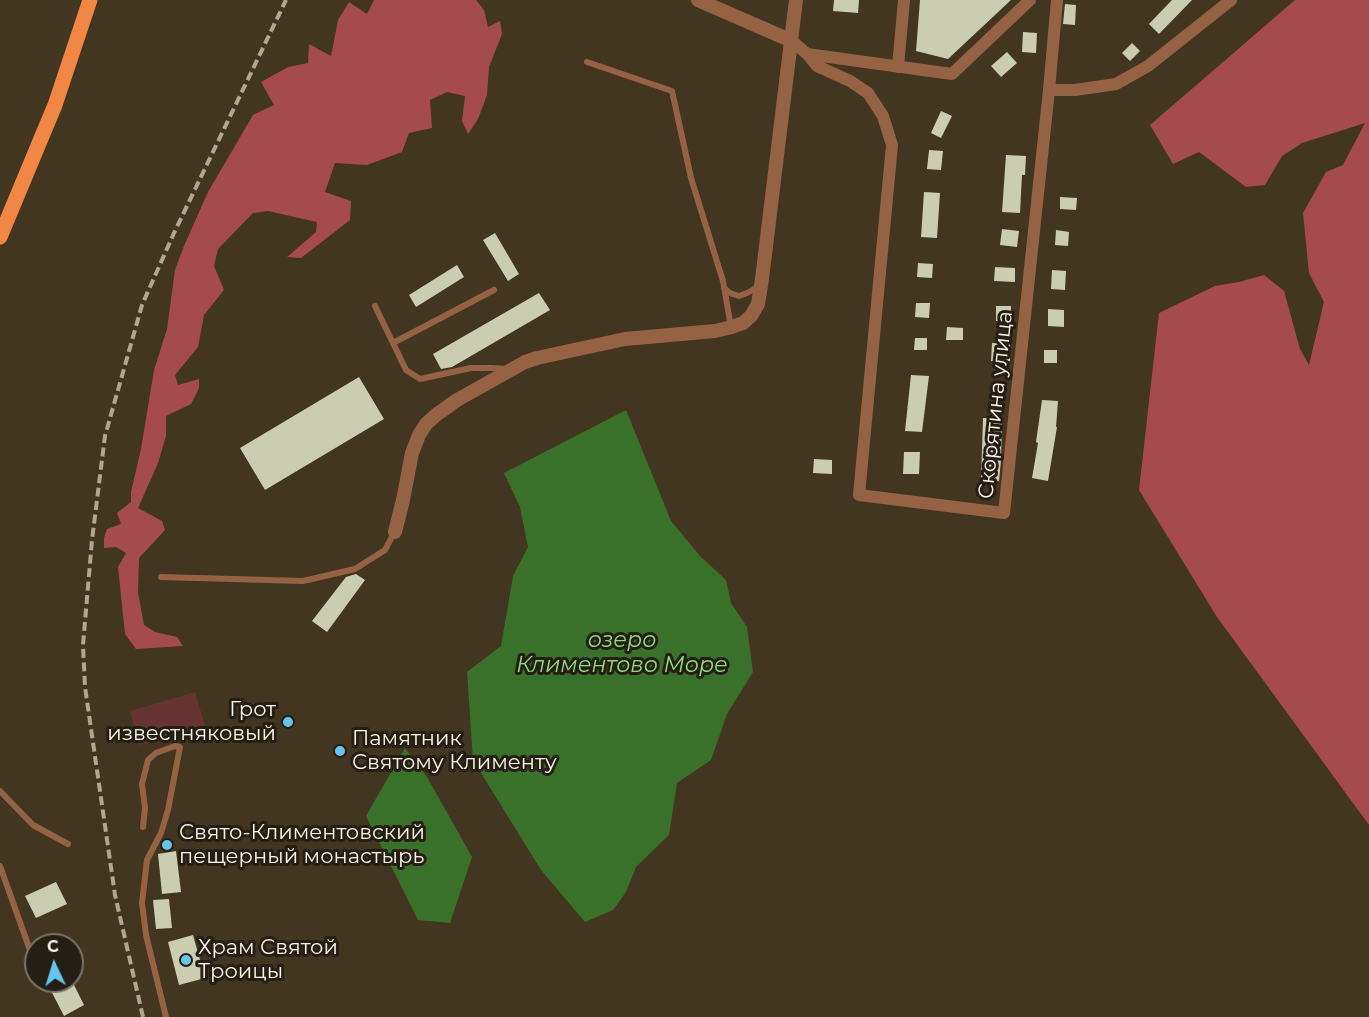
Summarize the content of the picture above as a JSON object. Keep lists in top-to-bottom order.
{
  "streets": {
    "street": ["Скорятина улица"]
  },
  "water": ["озеро Климентово Море"],
  "places": [
    "Грот известняковый",
    "Памятник Святому Клименту",
    "Свято-Климентовский пещерный монастырь",
    "Храм Святой Троицы"
  ],
  "north": "top"
}
